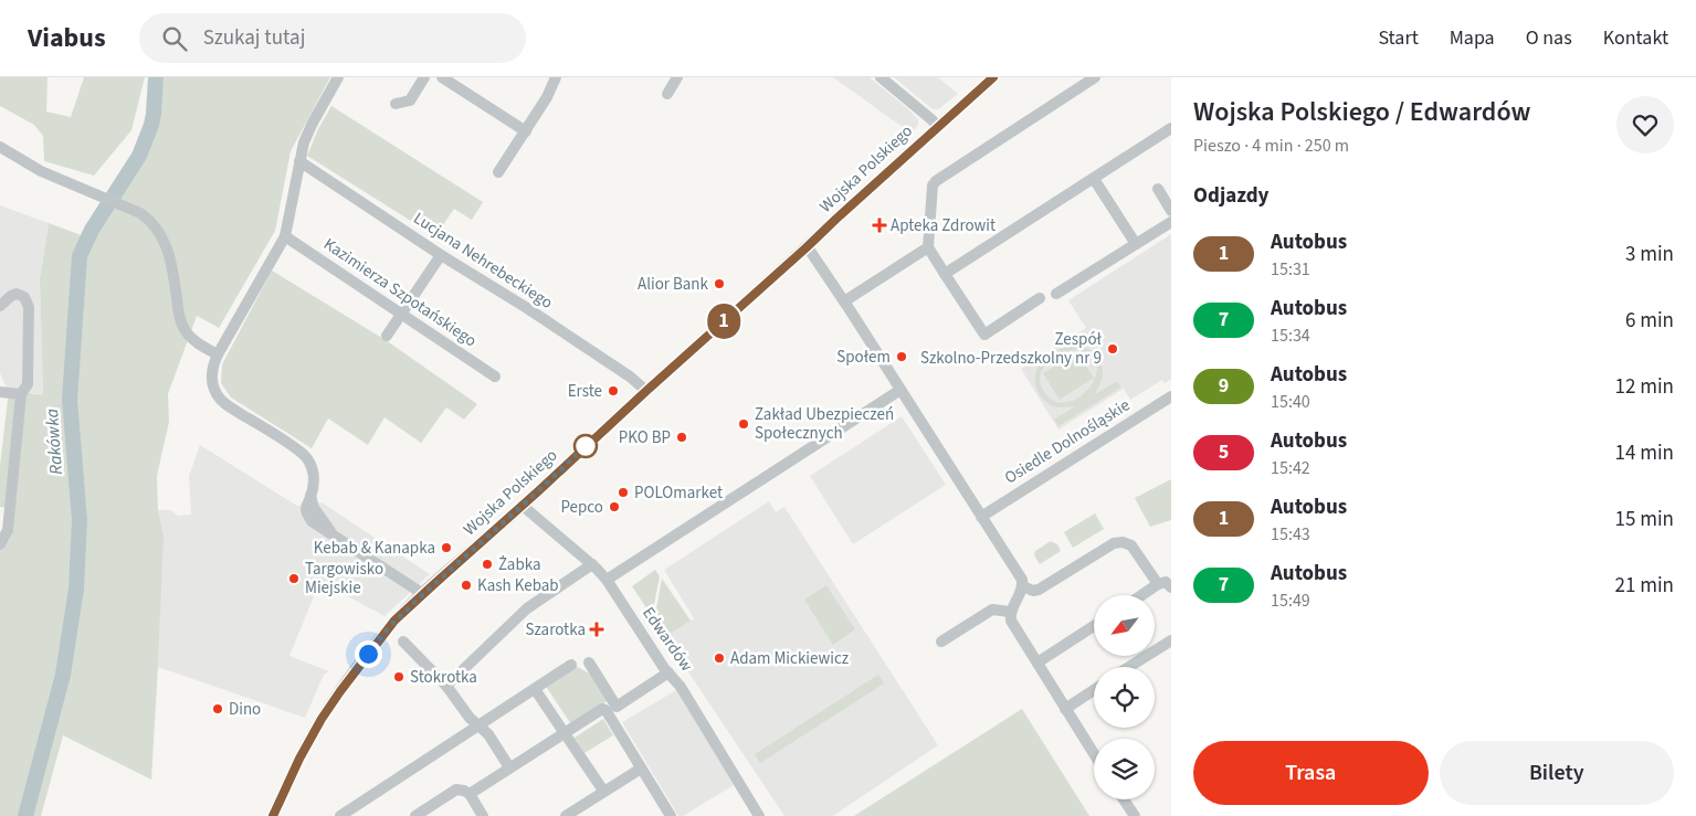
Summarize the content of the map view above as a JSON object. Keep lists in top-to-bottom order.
{
  "streets": {
    "street": [
      "Wojska Polskiego",
      "Lucjana Nehrebeckiego",
      "Kazimierza Szpotańskiego",
      "Osiedle Dolnośląskie",
      "Edwardów"
    ]
  },
  "crossings": [
    ["Wojska Polskiego", "Lucjana Nehrebeckiego"],
    ["Wojska Polskiego", "Edwardów"]
  ],
  "water": ["Rakówka"],
  "places": {
    "health": ["Apteka Zdrowit", "Szarotka"],
    "other": [
      "Alior Bank",
      "Zespół Szkolno-Przedszkolny nr 9",
      "Społem",
      "Erste",
      "Zakład Ubezpieczeń Społecznych",
      "PKO BP",
      "POLOmarket",
      "Pepco",
      "Kebab & Kanapka",
      "Żabka",
      "Targowisko Miejskie",
      "Kash Kebab",
      "Adam Mickiewicz",
      "Stokrotka",
      "Dino"
    ]
  },
  "lines": ["bus line 1"],
  "north": "bottom left",
  "page": {
    "header": "Viabus",
    "search": "Szukaj tutaj",
    "nav": [
      "Start",
      "Mapa",
      "O nas",
      "Kontakt"
    ],
    "on_map": "1",
    "heading": [
      ["Wojska Polskiego / Edwardów", "Pieszo · 4 min · 250 m"],
      "Odjazdy"
    ],
    "list": [
      {
        "mark": "1",
        "name": "Autobus",
        "note": "15:31",
        "value": "3 min"
      },
      {
        "mark": "7",
        "name": "Autobus",
        "note": "15:34",
        "value": "6 min"
      },
      {
        "mark": "9",
        "name": "Autobus",
        "note": "15:40",
        "value": "12 min"
      },
      {
        "mark": "5",
        "name": "Autobus",
        "note": "15:42",
        "value": "14 min"
      },
      {
        "mark": "1",
        "name": "Autobus",
        "note": "15:43",
        "value": "15 min"
      },
      {
        "mark": "7",
        "name": "Autobus",
        "note": "15:49",
        "value": "21 min"
      }
    ],
    "buttons": ["Trasa", "Bilety"]
  }
}
